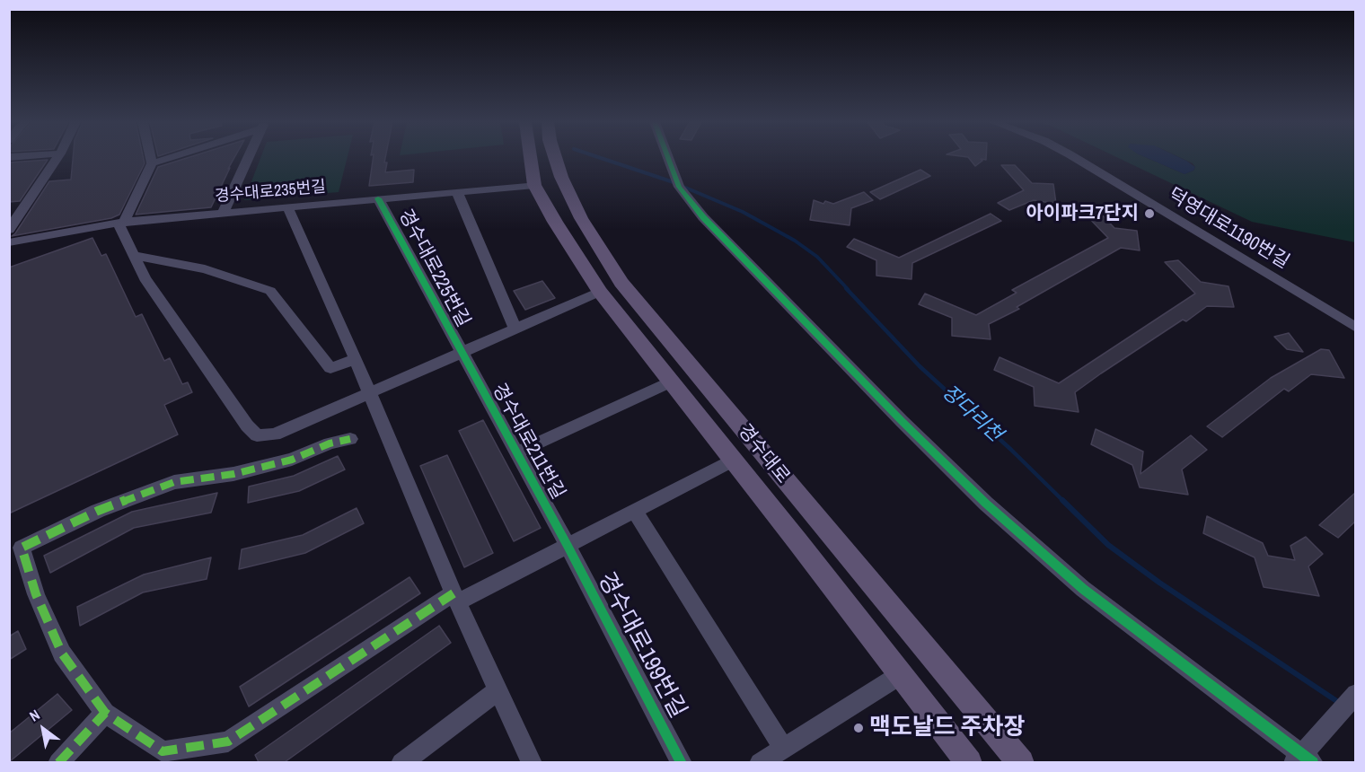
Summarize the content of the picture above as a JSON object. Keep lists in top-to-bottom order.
{
  "streets": {
    "main road": ["경수대로"],
    "street": [
      "경수대로235번길",
      "덕영대로1190번길",
      "경수대로225번길",
      "경수대로211번길",
      "경수대로199번길"
    ]
  },
  "crossings": [
    ["경수대로235번길", "경수대로225번길"],
    ["경수대로235번길", "경수대로"],
    ["경수대로225번길", "경수대로211번길"],
    ["경수대로225번길", "경수대로"],
    ["경수대로211번길", "경수대로199번길"]
  ],
  "water": ["장다리천"],
  "places": ["아이파크7단지", "맥도날드 주차장"],
  "north": "top left"
}
